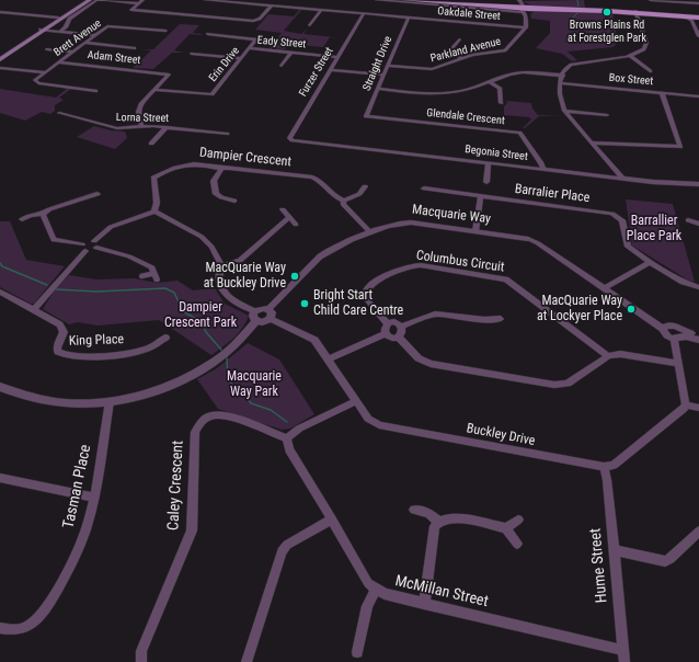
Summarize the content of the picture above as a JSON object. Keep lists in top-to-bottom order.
{
  "streets": {
    "street": [
      "Oakdale Street",
      "Brett Avenue",
      "Eady Street",
      "Parkland Avenue",
      "Adam Street",
      "Straight Drive",
      "Erin Drive",
      "Furzer Street",
      "Box Street",
      "Glendale Crescent",
      "Lorna Street",
      "Begonia Street",
      "Dampier Crescent",
      "Barralier Place",
      "Macquarie Way",
      "Columbus Circuit",
      "King Place",
      "Buckley Drive",
      "Caley Crescent",
      "Tasman Place",
      "Hume Street",
      "McMillan Street"
    ]
  },
  "crossings": [
    ["Oakdale Street", "Parkland Avenue"],
    ["Oakdale Street", "Straight Drive"],
    ["Oakdale Street", "Furzer Street"],
    ["Brett Avenue", "Adam Street"],
    ["Eady Street", "Erin Drive"],
    ["Eady Street", "Furzer Street"],
    ["Parkland Avenue", "Straight Drive"],
    ["Adam Street", "Erin Drive"],
    ["Adam Street", "Lorna Street"],
    ["Straight Drive", "Glendale Crescent"],
    ["Furzer Street", "Begonia Street"],
    ["Glendale Crescent", "Begonia Street"],
    ["Dampier Crescent", "Macquarie Way"],
    ["Buckley Drive", "Hume Street"],
    ["Caley Crescent", "McMillan Street"],
    ["Hume Street", "McMillan Street"]
  ],
  "parks": ["Barrallier Place Park", "Dampier Crescent Park", "Macquarie Way Park"],
  "places": [
    "Browns Plains Rd at Forestglen Park",
    "MacQuarie Way at Buckley Drive",
    "Bright Start Child Care Centre",
    "MacQuarie Way at Lockyer Place"
  ]
}
